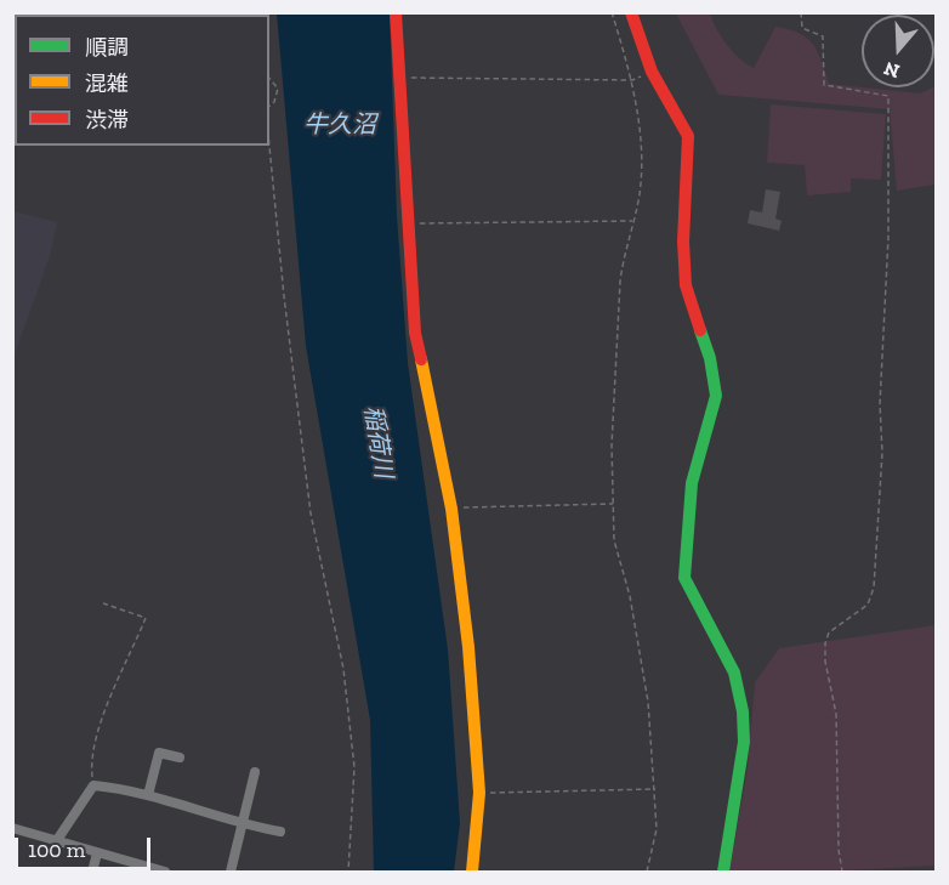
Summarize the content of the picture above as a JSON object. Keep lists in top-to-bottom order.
{
  "water": ["牛久沼", "稲荷川"],
  "legend": ["順調", "混雑", "渋滞"],
  "scale_bar": "100 m",
  "north": "bottom"
}
